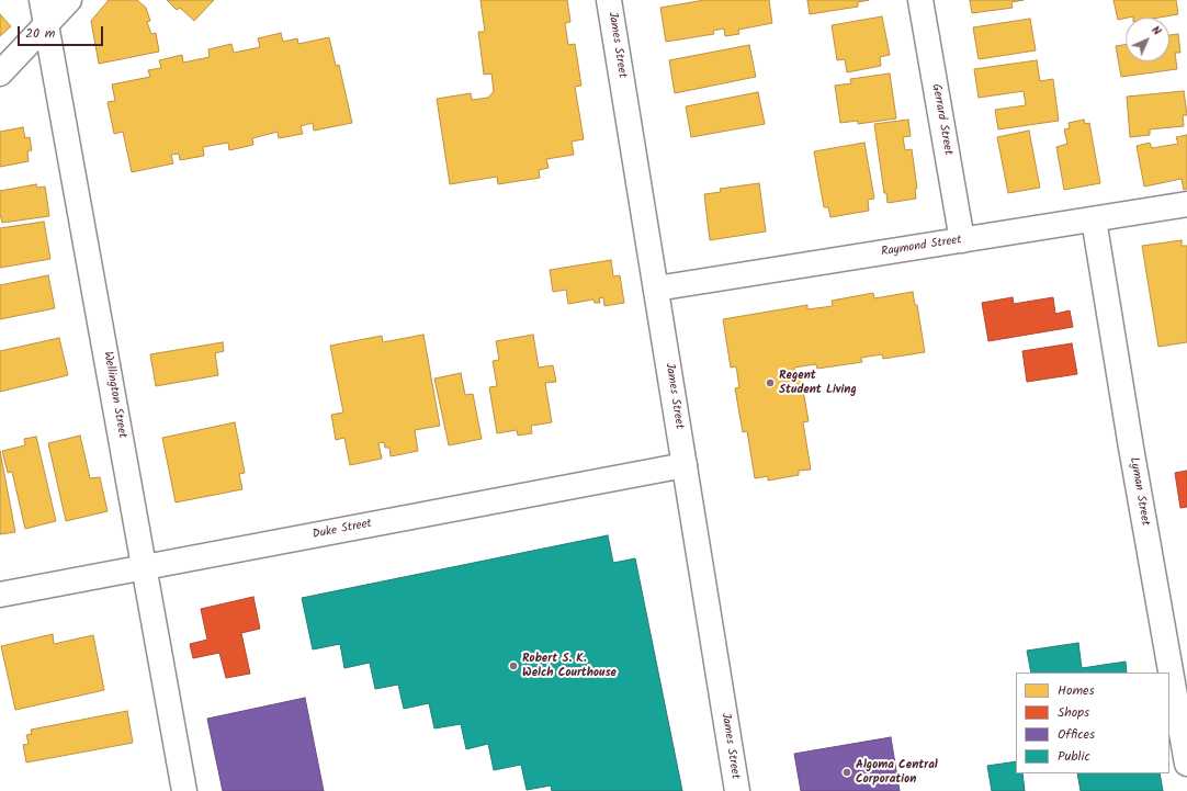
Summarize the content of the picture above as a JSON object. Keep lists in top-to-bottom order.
{
  "streets": {
    "street": [
      "James Street",
      "Gerrard Street",
      "Raymond Street",
      "Wellington Street",
      "Lyman Street",
      "Duke Street"
    ]
  },
  "crossings": [
    ["James Street", "Raymond Street"],
    ["James Street", "Duke Street"],
    ["Gerrard Street", "Raymond Street"],
    ["Raymond Street", "Lyman Street"],
    ["Wellington Street", "Duke Street"]
  ],
  "places": ["Regent Student Living", "Robert S. K. Welch Courthouse", "Algoma Central Corporation"],
  "legend": [
    "Homes",
    "Shops",
    "Offices",
    "Public"
  ],
  "scale_bar": "20 m",
  "north": "top right"
}
